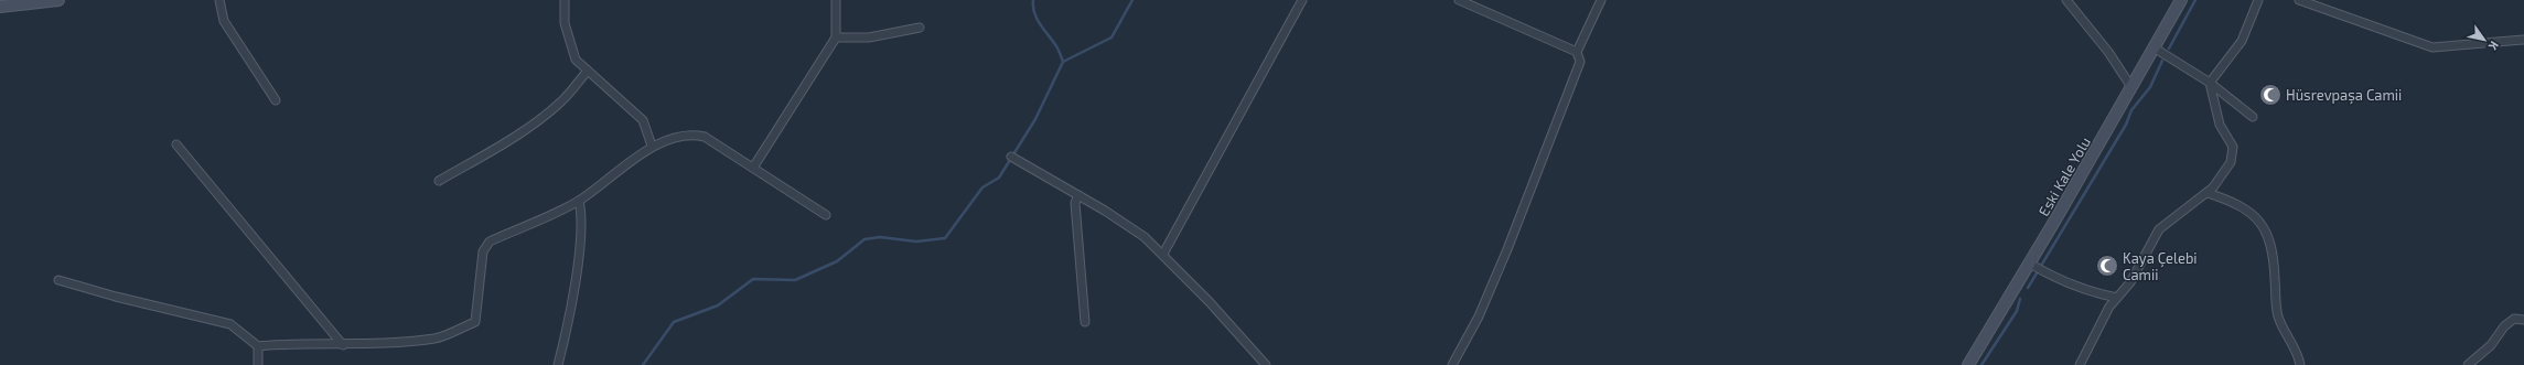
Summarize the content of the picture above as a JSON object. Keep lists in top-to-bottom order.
{
  "streets": {
    "street": ["Eski Kale Yolu"]
  },
  "places": {
    "mosque": ["Hüsrevpaşa Camii", "Kaya Çelebi Camii"]
  },
  "north": "bottom right"
}
